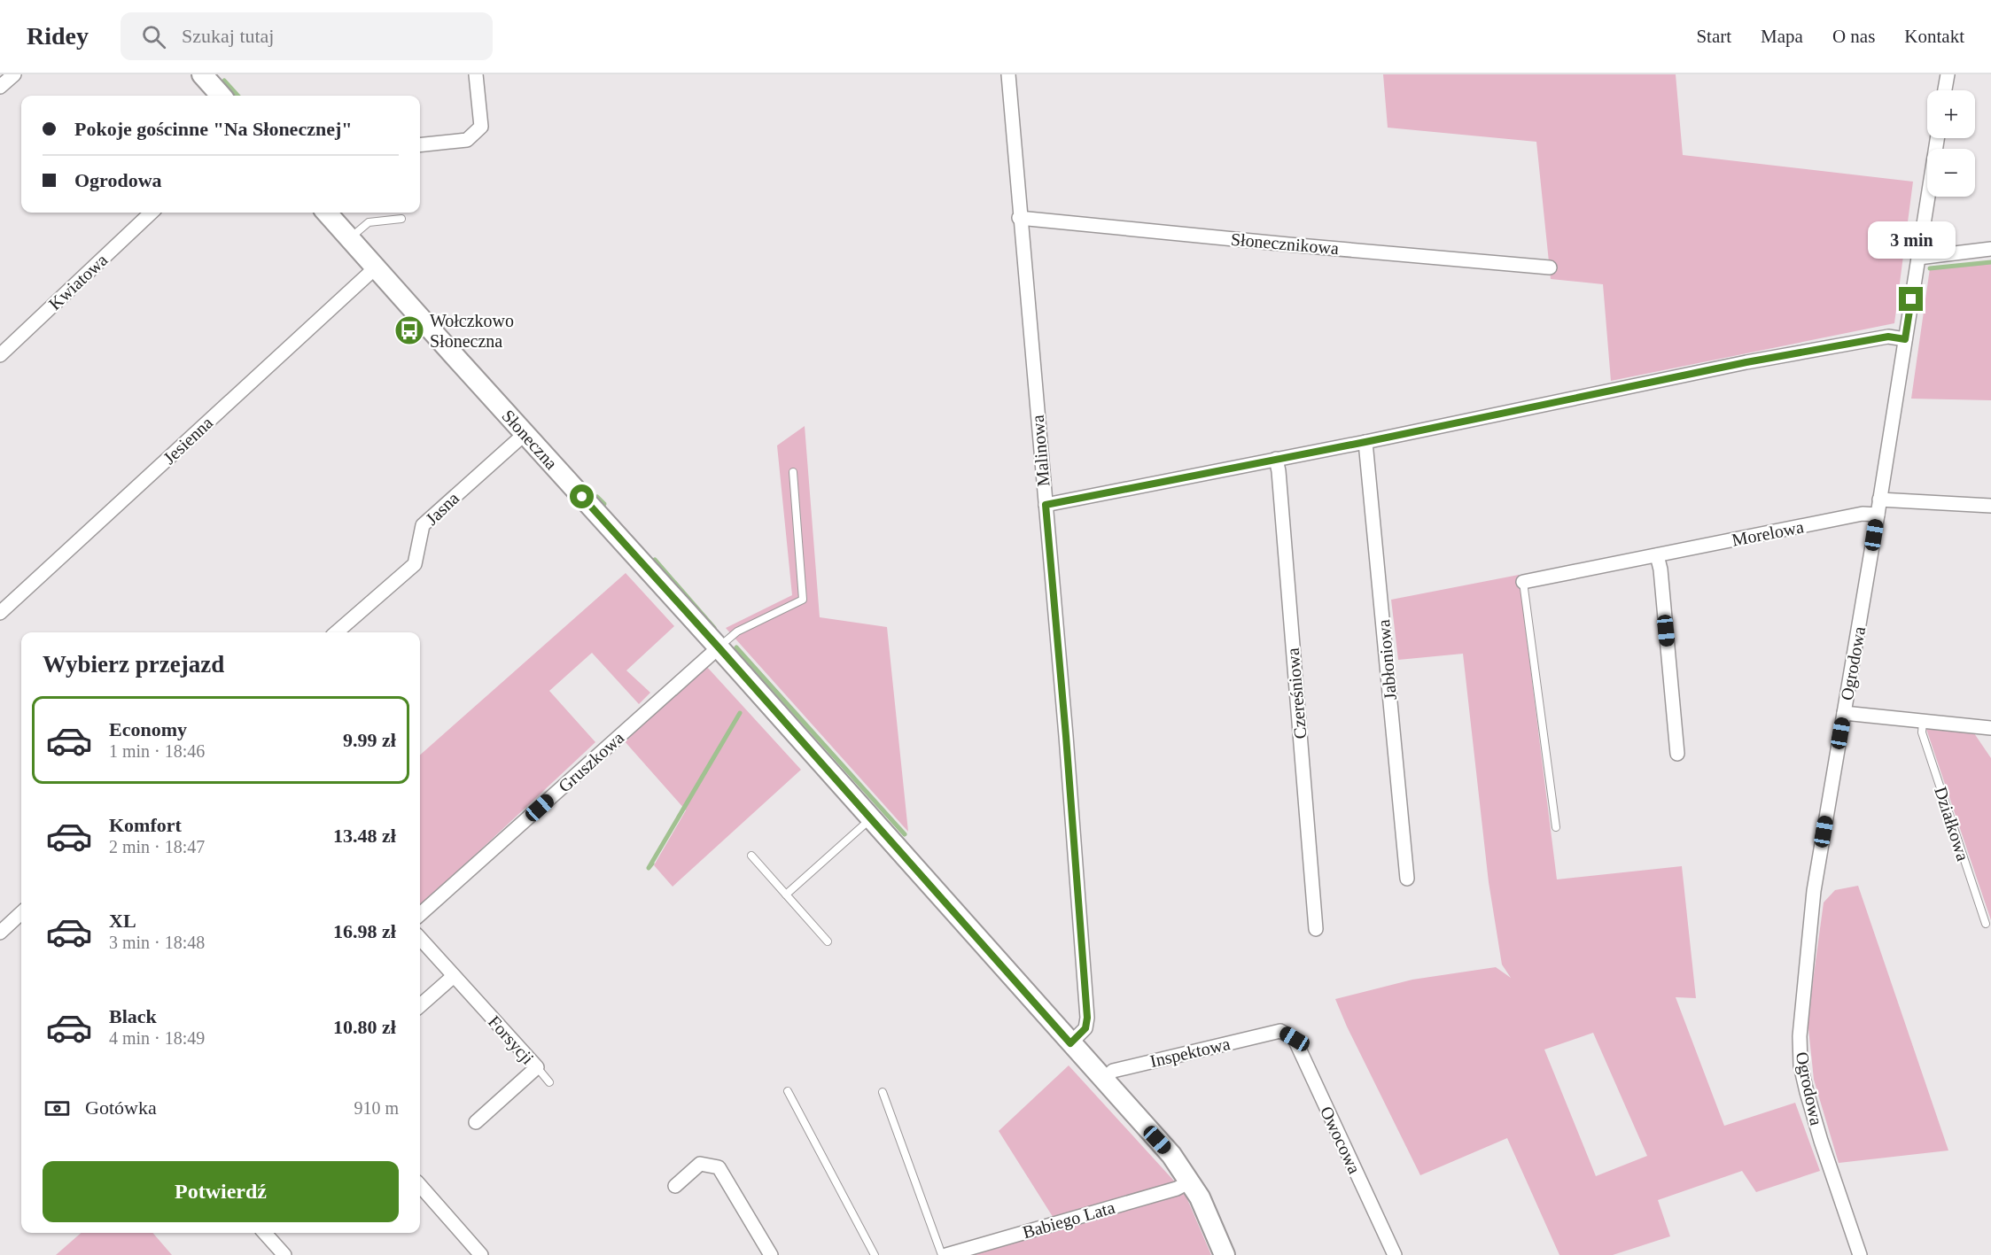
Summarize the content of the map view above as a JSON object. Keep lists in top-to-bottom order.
{
  "streets": {
    "street": [
      "Słonecznikowa",
      "Kwiatowa",
      "Słoneczna",
      "Jesienna",
      "Malinowa",
      "Jasna",
      "Morelowa",
      "Jabłoniowa",
      "Ogrodowa",
      "Czereśniowa",
      "Gruszkowa",
      "Forsycji",
      "Inspektowa",
      "Owocowa",
      "Babiego Lata"
    ],
    "lane": ["Działkowa"]
  },
  "crossings": [
    ["Słonecznikowa", "Malinowa"],
    ["Słoneczna", "Jesienna"],
    ["Słoneczna", "Malinowa"],
    ["Słoneczna", "Jasna"],
    ["Słoneczna", "Gruszkowa"],
    ["Słoneczna", "Inspektowa"],
    ["Słoneczna", "Babiego Lata"],
    ["Morelowa", "Ogrodowa"],
    ["Inspektowa", "Owocowa"]
  ],
  "places": {
    "bus stop": ["Wołczkowo Słoneczna"]
  },
  "page": {
    "header": "Ridey",
    "search": "Szukaj tutaj",
    "nav": [
      "Start",
      "Mapa",
      "O nas",
      "Kontakt"
    ],
    "map_buttons": ["+", "−"],
    "banner": ["Pokoje gościnne \"Na Słonecznej\"", "Ogrodowa"],
    "bubble": "3 min",
    "heading": "Wybierz przejazd",
    "list": [
      {
        "name": "Economy",
        "note": "1 min · 18:46",
        "value": "9.99 zł"
      },
      {
        "name": "Komfort",
        "note": "2 min · 18:47",
        "value": "13.48 zł"
      },
      {
        "name": "XL",
        "note": "3 min · 18:48",
        "value": "16.98 zł"
      },
      {
        "name": "Black",
        "note": "4 min · 18:49",
        "value": "10.80 zł"
      }
    ],
    "pay": ["Gotówka", "910 m"],
    "buttons": "Potwierdź"
  }
}
